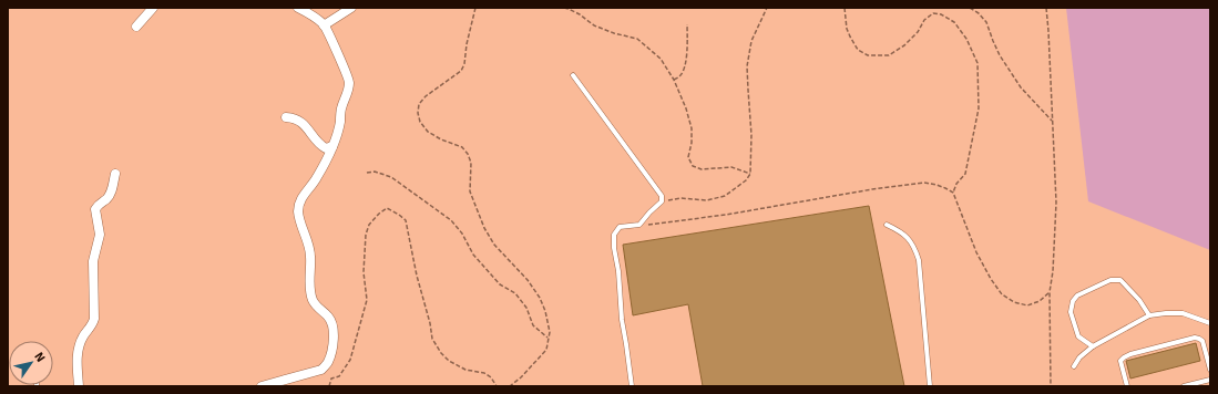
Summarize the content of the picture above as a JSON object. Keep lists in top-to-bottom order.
{
  "north": "top right"
}
